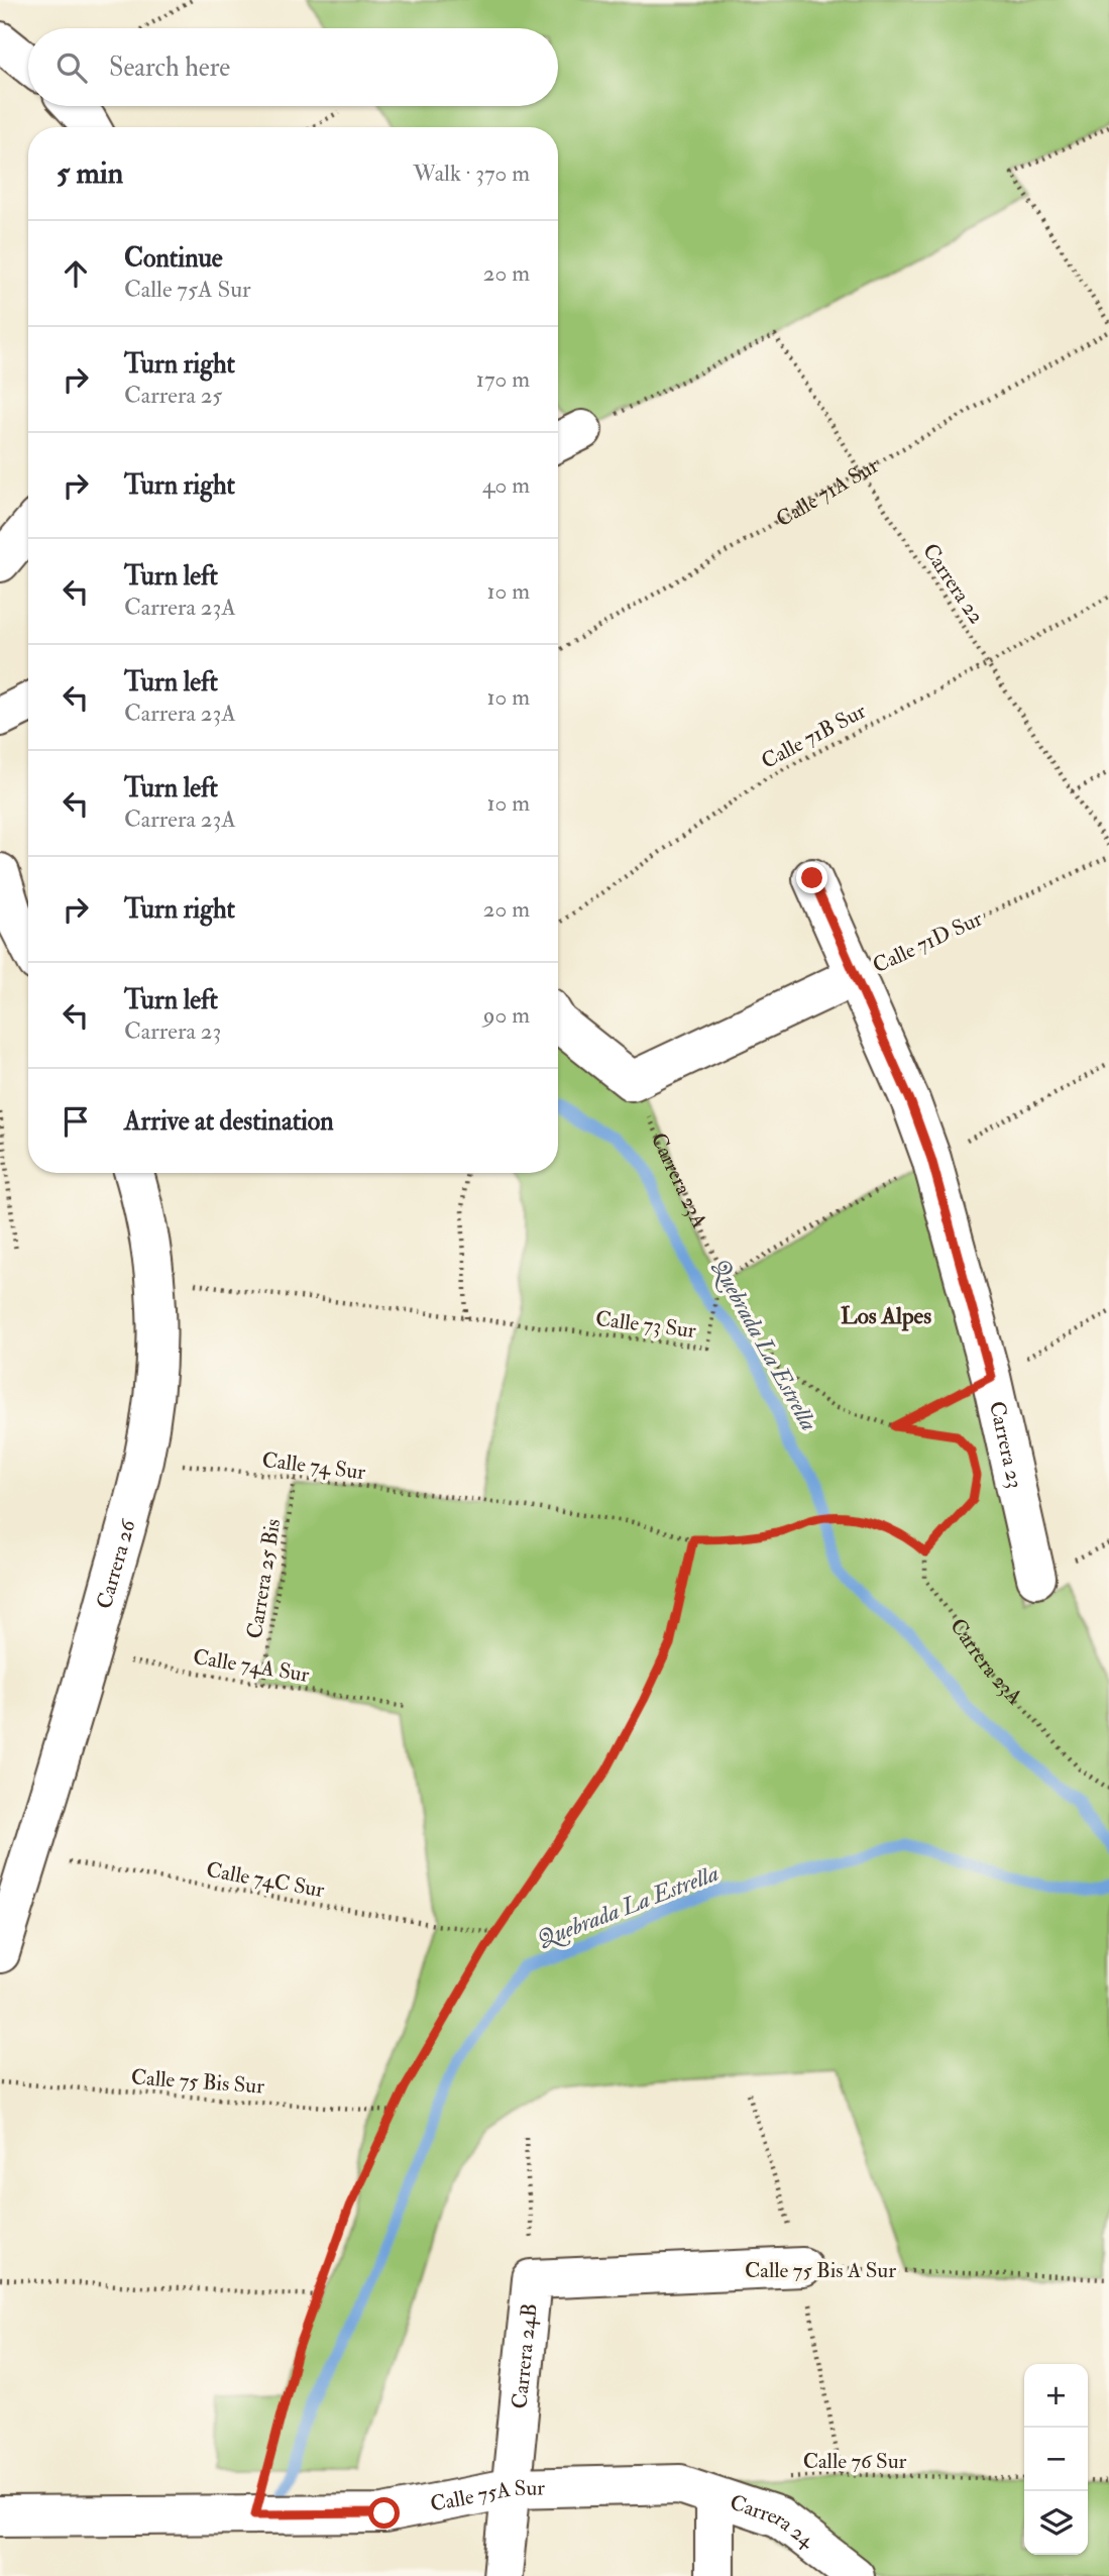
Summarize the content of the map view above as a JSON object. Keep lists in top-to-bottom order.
{
  "streets": {
    "street": [
      "Calle 71D Sur",
      "Carrera 23",
      "Carrera 26",
      "Calle 75 Bis A Sur",
      "Carrera 24B",
      "Calle 75A Sur",
      "Carrera 24"
    ],
    "path": [
      "Calle 71A Sur",
      "Carrera 22",
      "Calle 71B Sur",
      "Carrera 23A",
      "Calle 73 Sur",
      "Calle 74 Sur",
      "Carrera 25 Bis",
      "Calle 74A Sur",
      "Calle 74C Sur",
      "Calle 75 Bis Sur",
      "Calle 76 Sur"
    ]
  },
  "crossings": [
    ["Calle 71A Sur", "Carrera 22"],
    ["Carrera 22", "Calle 71B Sur"],
    ["Calle 71D Sur", "Carrera 23A"],
    ["Calle 71D Sur", "Carrera 23"],
    ["Carrera 23A", "Calle 73 Sur"],
    ["Carrera 23A", "Calle 74 Sur"],
    ["Calle 73 Sur", "Carrera 23"],
    ["Calle 73 Sur", "Carrera 26"],
    ["Calle 74 Sur", "Carrera 26"],
    ["Calle 74 Sur", "Carrera 25 Bis"],
    ["Carrera 26", "Calle 74A Sur"],
    ["Carrera 26", "Calle 74C Sur"],
    ["Carrera 25 Bis", "Calle 74A Sur"],
    ["Calle 75 Bis A Sur", "Carrera 24B"],
    ["Carrera 24B", "Calle 75A Sur"],
    ["Calle 75A Sur", "Carrera 24"]
  ],
  "districts": ["Los Alpes"],
  "water": ["Quebrada La Estrella"],
  "page": {
    "search": "Search here",
    "heading": ["5 min", "Walk · 370 m"],
    "list": [
      ["Continue", "Calle 75A Sur", "20 m"],
      ["Turn right", "Carrera 25", "170 m"],
      ["Turn right", "40 m"],
      ["Turn left", "Carrera 23A", "10 m"],
      ["Turn left", "Carrera 23A", "10 m"],
      ["Turn left", "Carrera 23A", "10 m"],
      ["Turn right", "20 m"],
      ["Turn left", "Carrera 23", "90 m"],
      "Arrive at destination"
    ],
    "map_buttons": ["+", "−"]
  }
}
